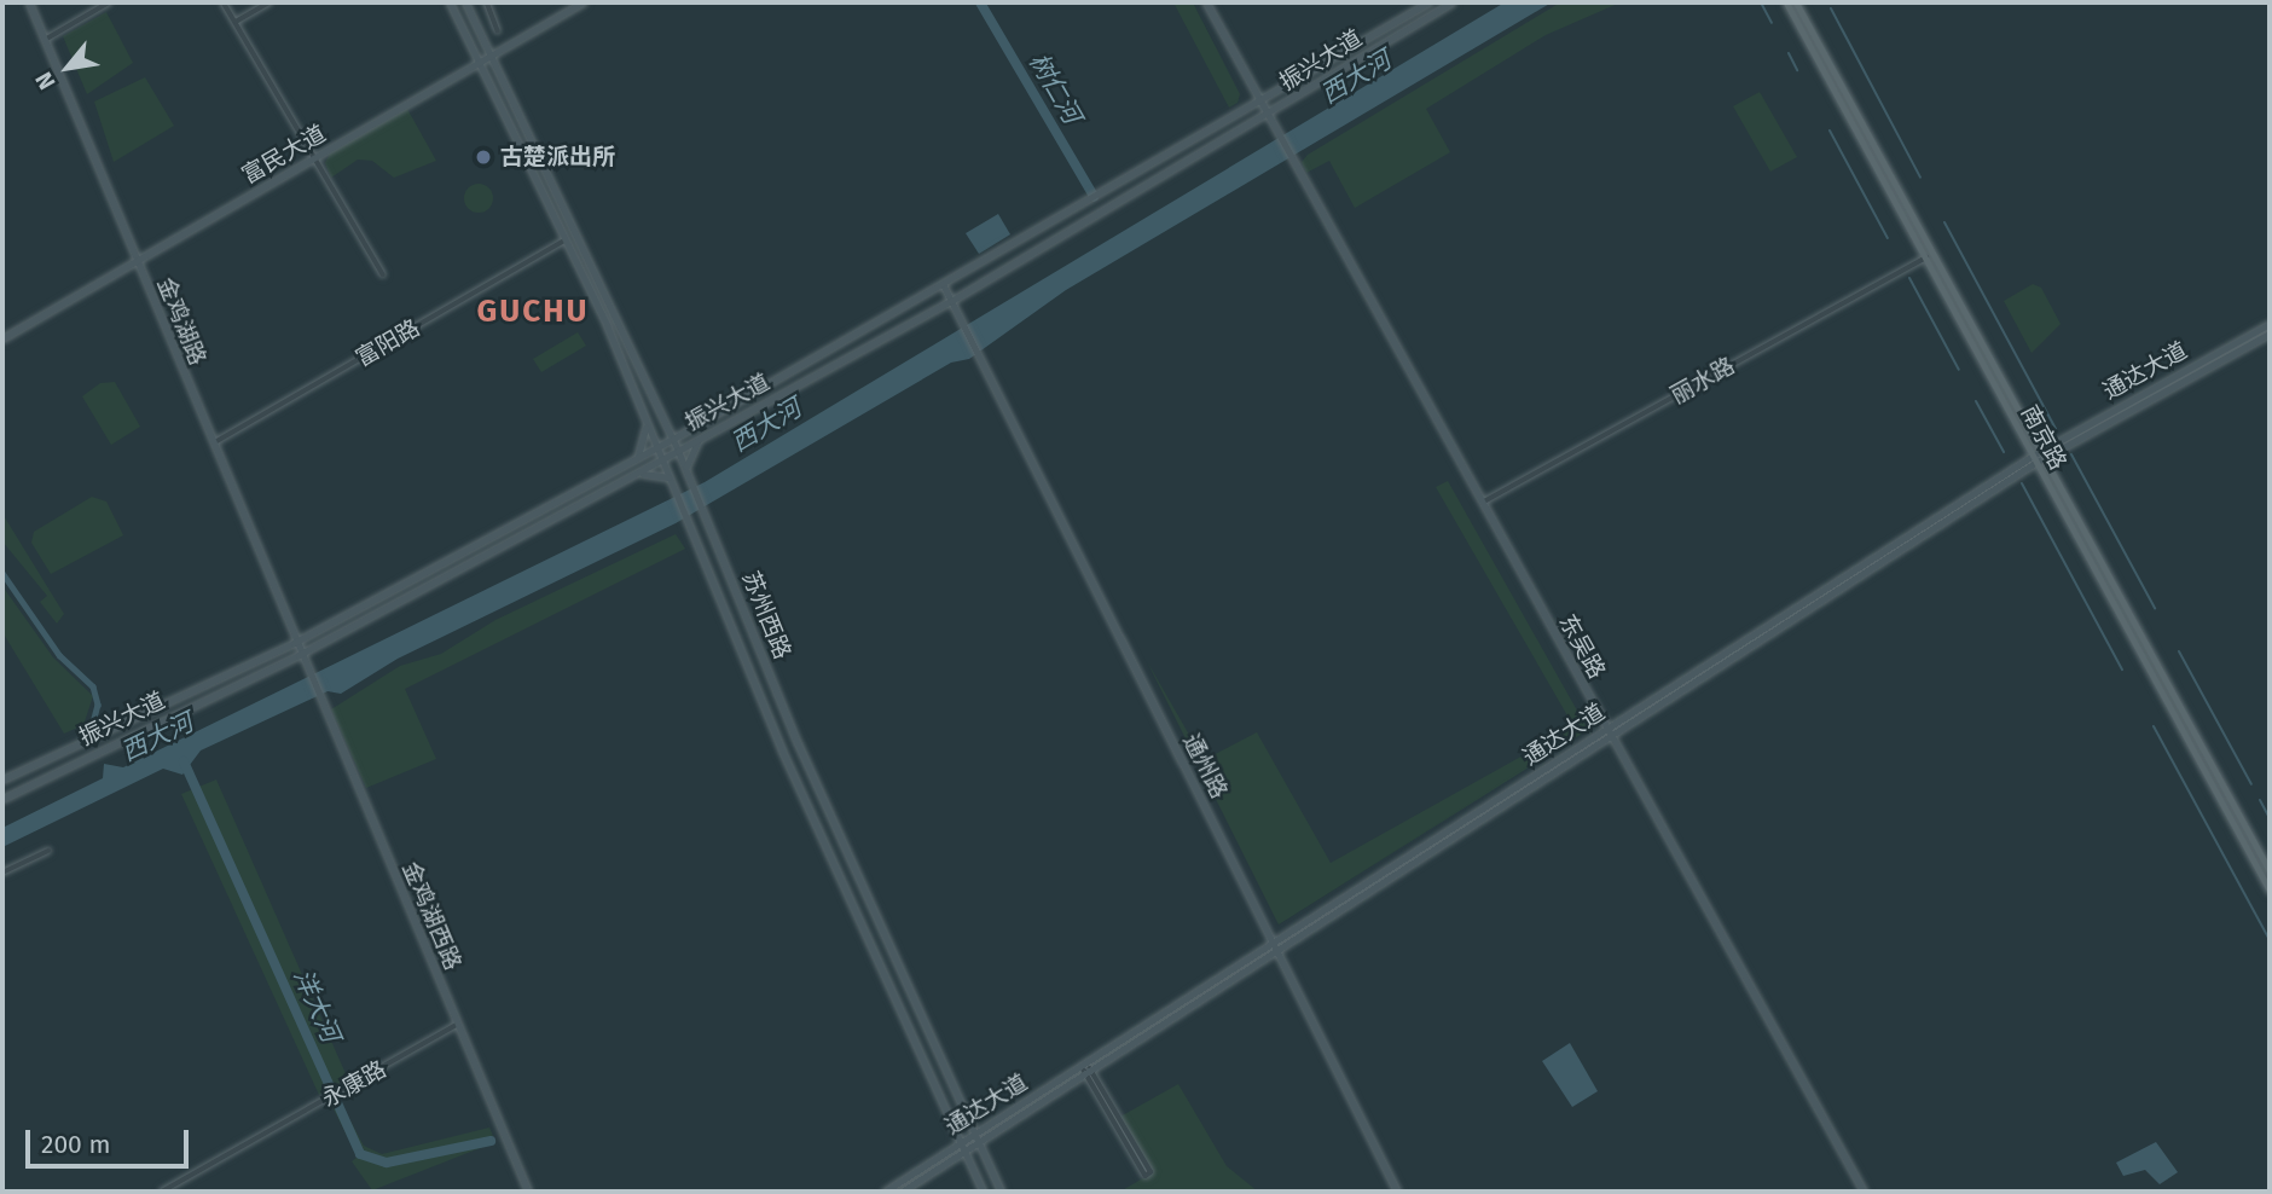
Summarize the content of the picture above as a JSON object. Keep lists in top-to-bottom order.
{
  "streets": {
    "main road": [
      "振兴大道",
      "富民大道",
      "金鸡湖路",
      "通达大道",
      "南京路",
      "苏州西路",
      "东吴路",
      "通州路",
      "金鸡湖西路"
    ],
    "street": ["富阳路", "丽水路", "永康路"]
  },
  "crossings": [
    ["振兴大道", "金鸡湖路"],
    ["振兴大道", "苏州西路"],
    ["振兴大道", "东吴路"],
    ["振兴大道", "通州路"],
    ["振兴大道", "金鸡湖西路"],
    ["富民大道", "金鸡湖路"],
    ["富民大道", "苏州西路"],
    ["金鸡湖路", "富阳路"],
    ["金鸡湖路", "金鸡湖西路"],
    ["富阳路", "苏州西路"],
    ["通达大道", "南京路"],
    ["通达大道", "苏州西路"],
    ["通达大道", "东吴路"],
    ["通达大道", "通州路"],
    ["丽水路", "南京路"],
    ["丽水路", "东吴路"],
    ["金鸡湖西路", "永康路"]
  ],
  "districts": ["GUCHU"],
  "water": ["西大河", "树仁河", "洋大河"],
  "places": ["古楚派出所"],
  "scale_bar": "200 m",
  "north": "bottom left"
}
